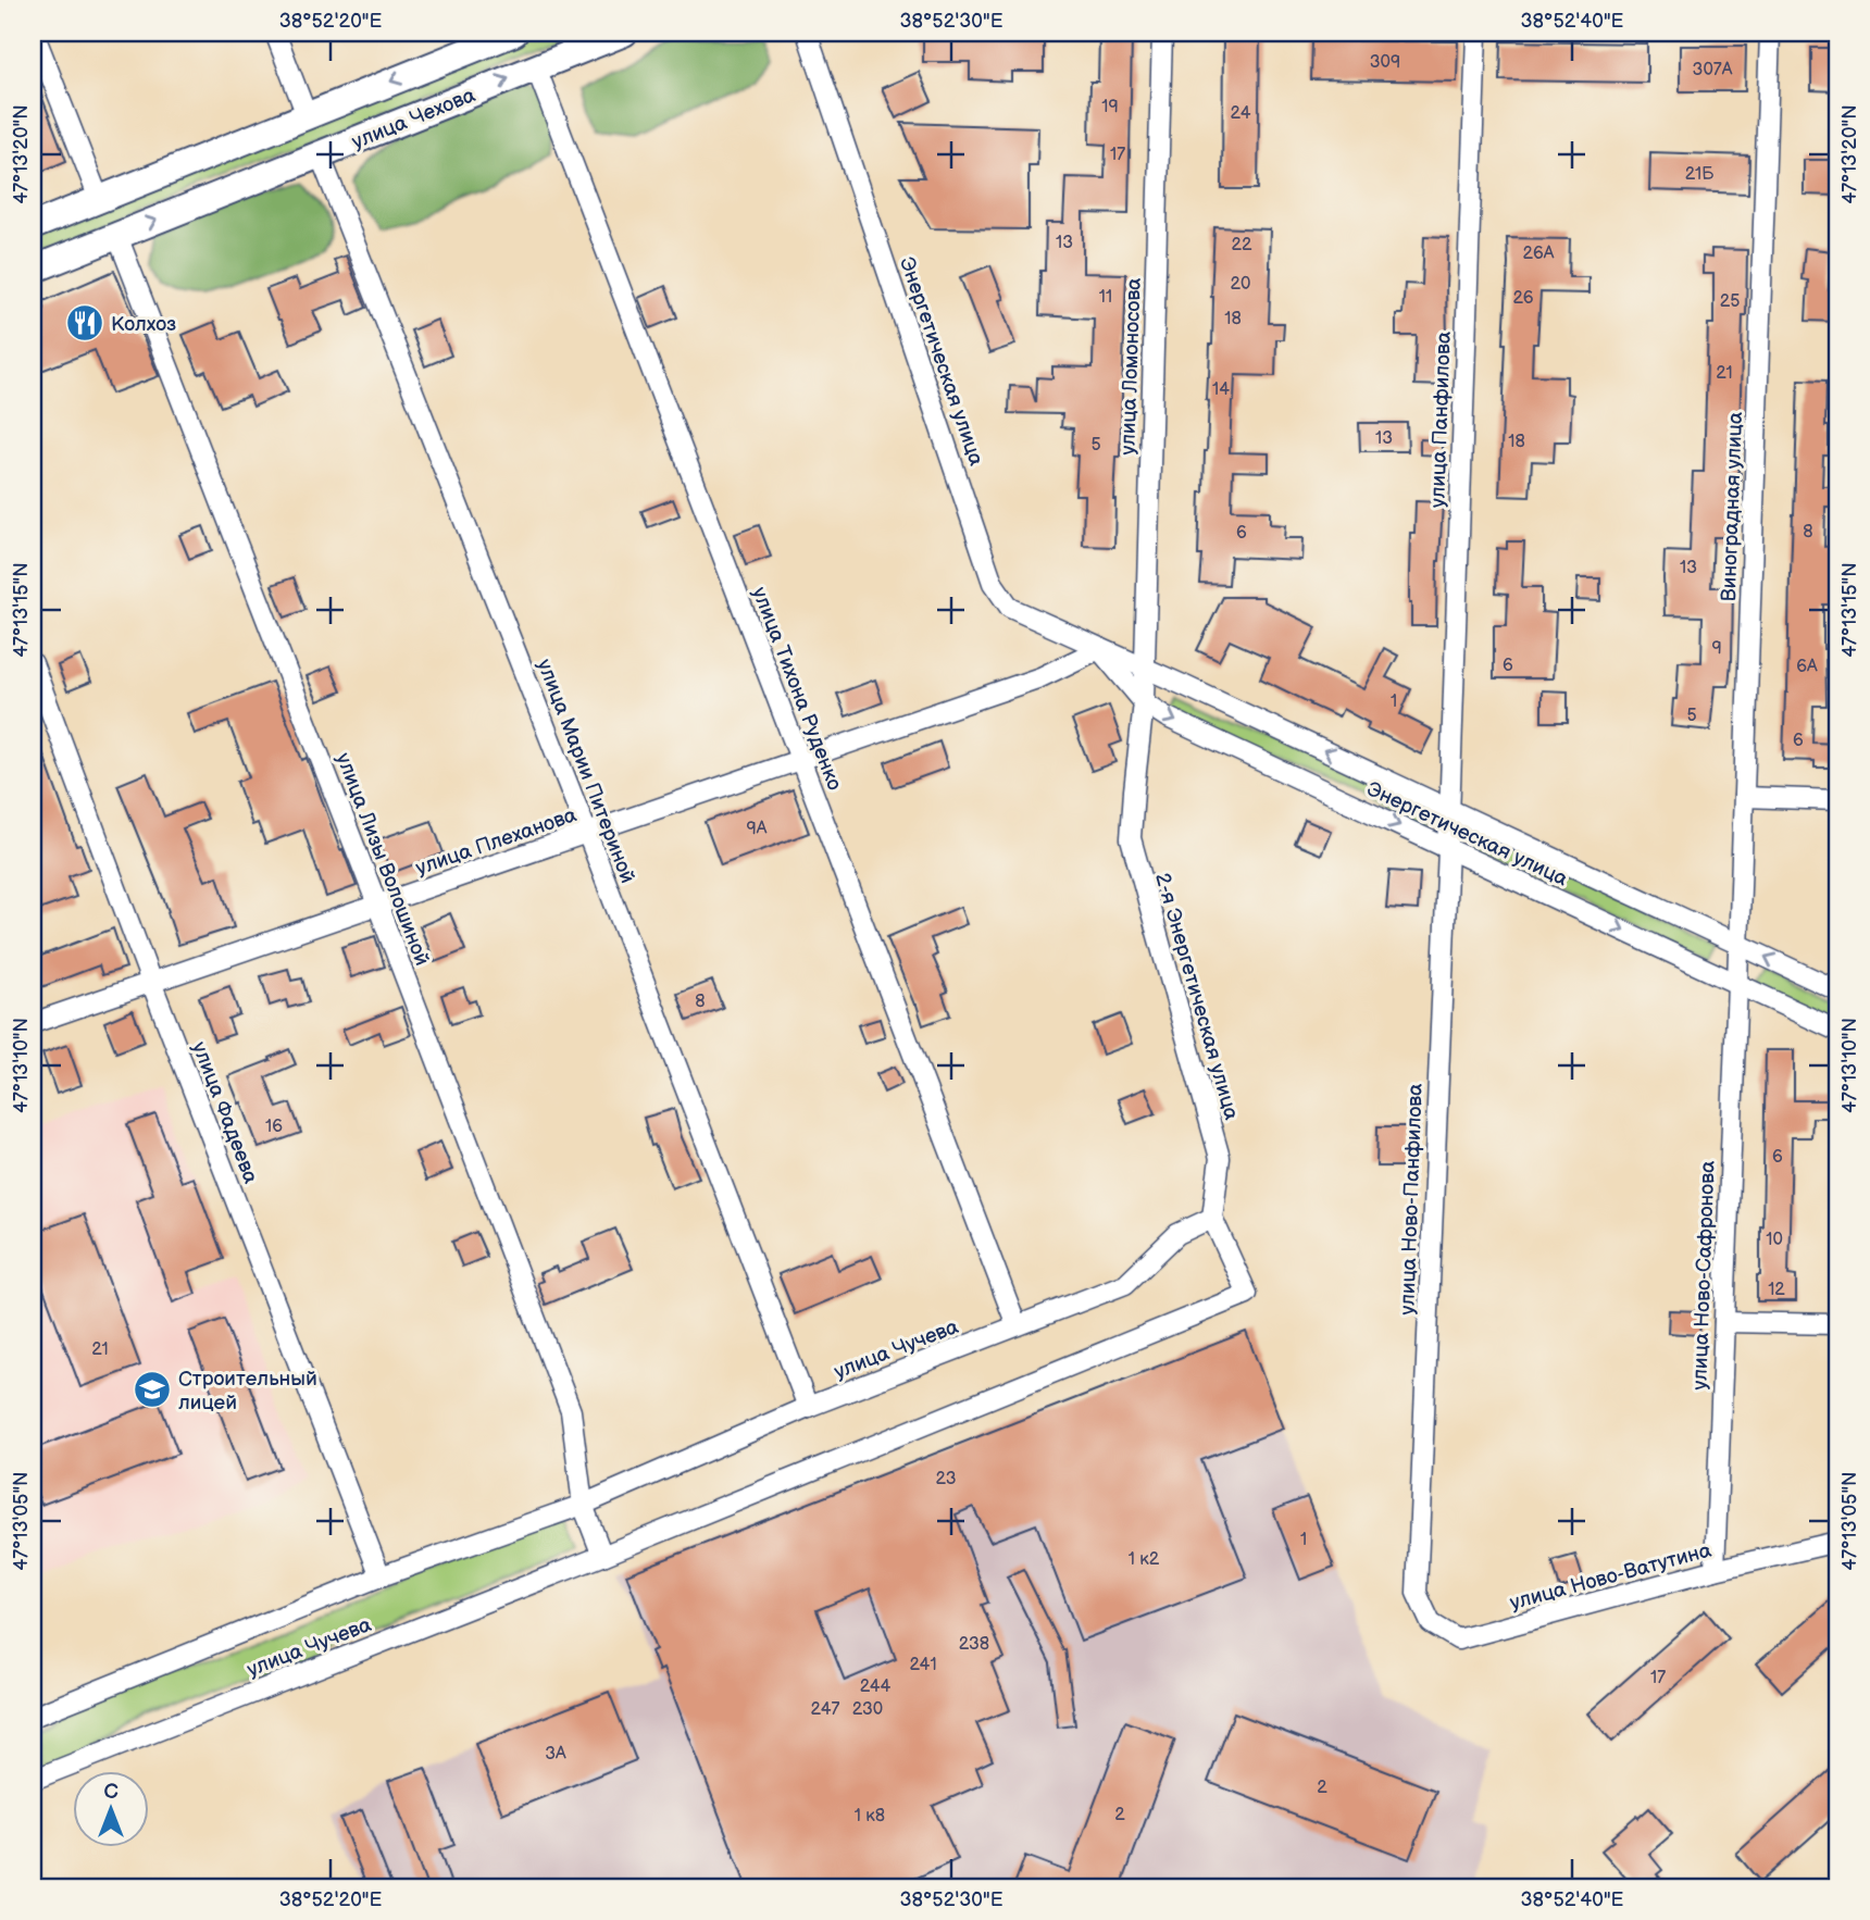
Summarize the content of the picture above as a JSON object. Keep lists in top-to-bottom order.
{
  "streets": {
    "main road": ["улица Чехова"],
    "street": [
      "Энергетическая улица",
      "улица Ломоносова",
      "улица Панфилова",
      "Виноградная улица",
      "улица Тихона Руденко",
      "улица Марии Питериной",
      "улица Плеханова",
      "улица Лизы Волошиной",
      "2-я Энергетическая улица",
      "улица Фадеева",
      "улица Ново-Панфилова",
      "улица Ново-Сафронова",
      "улица Чучева",
      "улица Ново-Ватутина"
    ]
  },
  "crossings": [
    ["улица Чехова", "улица Тихона Руденко"],
    ["улица Чехова", "улица Марии Питериной"],
    ["улица Чехова", "улица Лизы Волошиной"],
    ["Энергетическая улица", "улица Ломоносова"],
    ["Энергетическая улица", "улица Панфилова"],
    ["Энергетическая улица", "Виноградная улица"],
    ["Энергетическая улица", "улица Плеханова"],
    ["Энергетическая улица", "2-я Энергетическая улица"],
    ["Энергетическая улица", "улица Ново-Панфилова"],
    ["Энергетическая улица", "улица Ново-Сафронова"],
    ["улица Ломоносова", "2-я Энергетическая улица"],
    ["улица Панфилова", "улица Ново-Панфилова"],
    ["Виноградная улица", "улица Ново-Сафронова"],
    ["улица Тихона Руденко", "улица Плеханова"],
    ["улица Тихона Руденко", "улица Чучева"],
    ["улица Марии Питериной", "улица Плеханова"],
    ["улица Марии Питериной", "улица Чучева"],
    ["улица Плеханова", "улица Лизы Волошиной"],
    ["улица Плеханова", "улица Фадеева"],
    ["улица Лизы Волошиной", "улица Чучева"],
    ["2-я Энергетическая улица", "улица Чучева"],
    ["улица Фадеева", "улица Чучева"],
    ["улица Ново-Панфилова", "улица Ново-Ватутина"],
    ["улица Ново-Сафронова", "улица Ново-Ватутина"]
  ],
  "places": {
    "restaurant": ["Колхоз"],
    "school or university": ["Строительный лицей"]
  },
  "house_numbers": [
    "309",
    "307А",
    "19",
    "24",
    "17",
    "21Б",
    "13",
    "22",
    "26А",
    "20",
    "11",
    "26",
    "25",
    "18",
    "21",
    "14",
    "13",
    "18",
    "5",
    "8",
    "6",
    "13",
    "9",
    "6",
    "6А",
    "1",
    "5",
    "6",
    "9А",
    "8",
    "16",
    "6",
    "10",
    "12",
    "21",
    "23",
    "1",
    "1 к2",
    "238",
    "241",
    "17",
    "244",
    "247",
    "230",
    "3А",
    "2",
    "2",
    "1 к8"
  ],
  "north": "top",
  "coordinates": [
    "38°52'20\"E",
    "38°52'30\"E",
    "38°52'40\"E",
    "47°13'20\"N",
    "47°13'15\"N",
    "47°13'10\"N",
    "47°13'05\"N"
  ]
}
